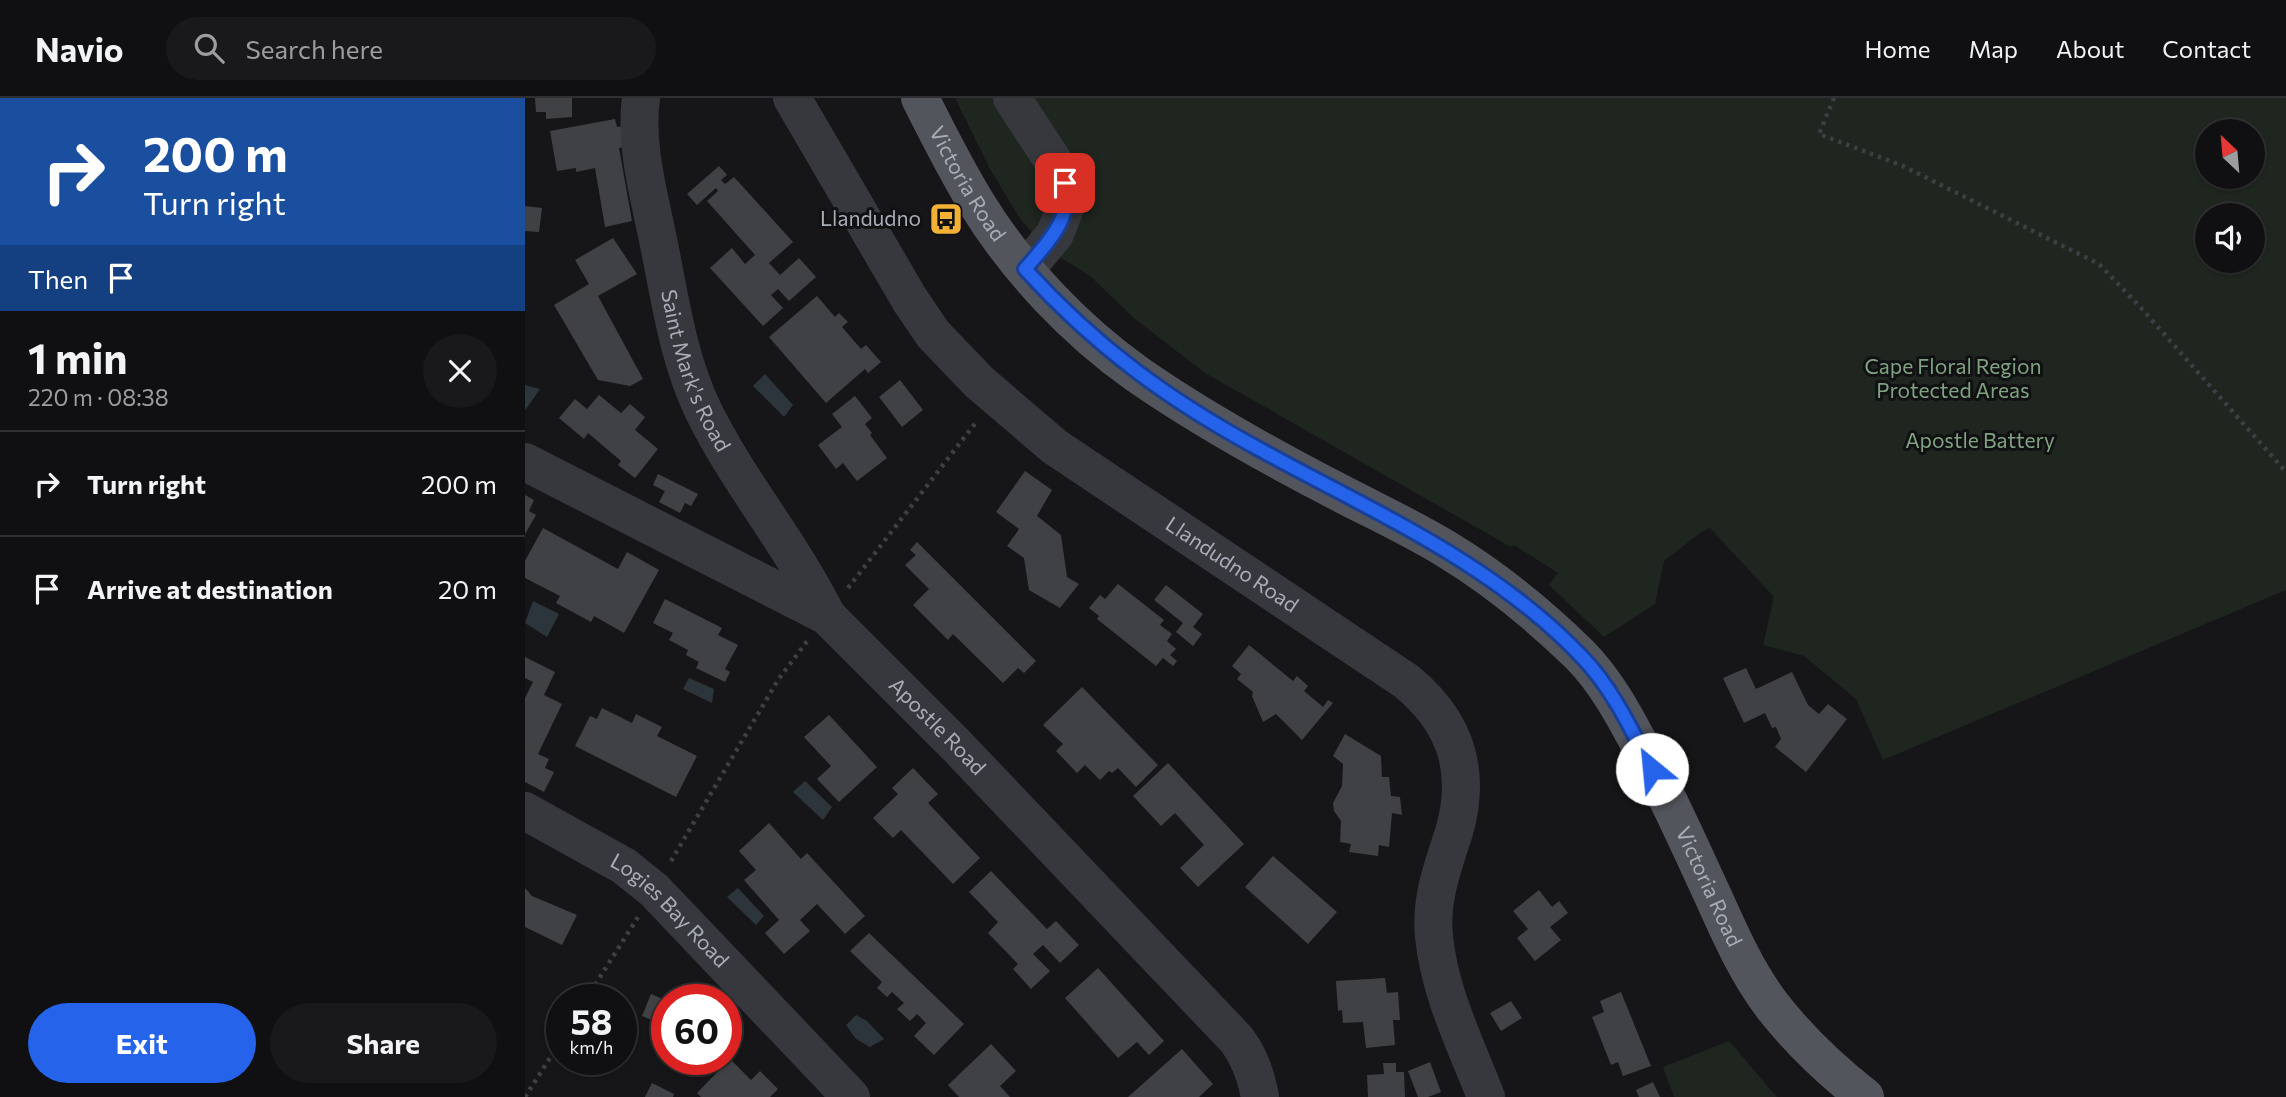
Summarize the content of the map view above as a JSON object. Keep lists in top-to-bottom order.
{
  "streets": {
    "main road": ["Victoria Road"],
    "street": [
      "Saint Mark's Road",
      "Llandudno Road",
      "Apostle Road",
      "Logies Bay Road"
    ]
  },
  "crossings": [
    ["Saint Mark's Road", "Apostle Road"]
  ],
  "parks": ["Cape Floral Region Protected Areas", "Apostle Battery"],
  "places": {
    "bus stop": ["Llandudno"]
  },
  "north": "top left",
  "page": {
    "header": "Navio",
    "search": "Search here",
    "nav": [
      "Home",
      "Map",
      "About",
      "Contact"
    ],
    "turn": ["200 m", "Turn right"],
    "then": "Then",
    "heading": ["1 min", "220 m · 08:38"],
    "list": [
      {
        "name": "Turn right",
        "value": "200 m"
      },
      {
        "name": "Arrive at destination",
        "value": "20 m"
      }
    ],
    "speed": "58 km/h",
    "limit": "60",
    "buttons": ["Exit", "Share"]
  }
}
